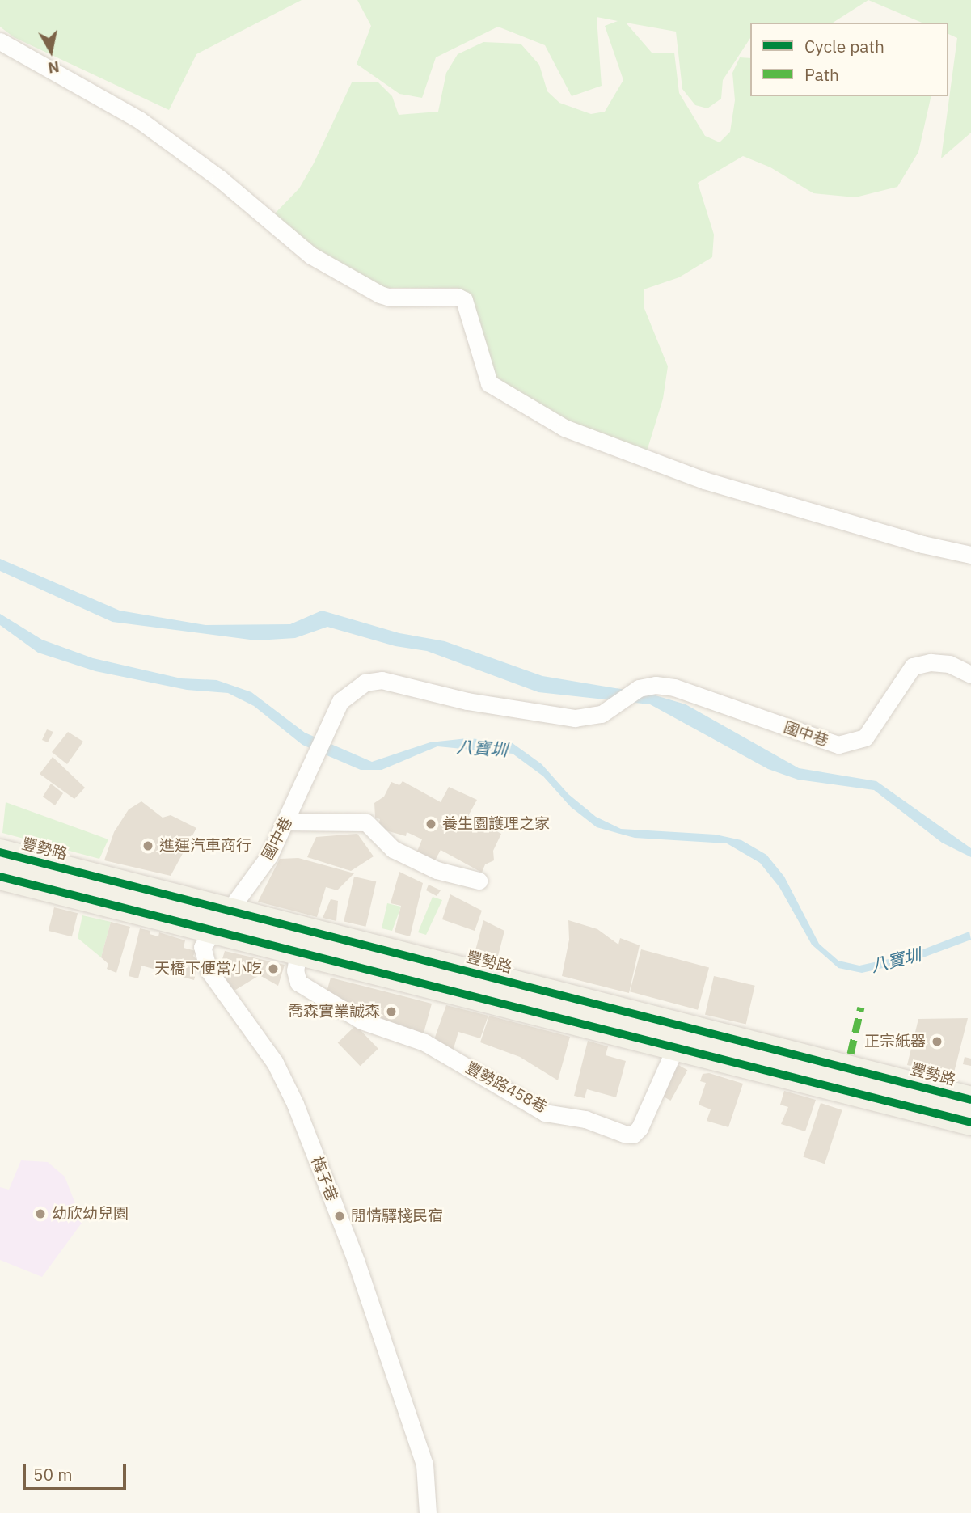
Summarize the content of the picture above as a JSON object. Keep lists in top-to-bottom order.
{
  "streets": {
    "main road": ["豐勢路"],
    "street": ["國中巷", "豐勢路458巷", "梅子巷"]
  },
  "crossings": [
    ["國中巷", "豐勢路"],
    ["國中巷", "梅子巷"]
  ],
  "water": ["八寶圳"],
  "places": [
    "養生園護理之家",
    "進運汽車商行",
    "天橋下便當小吃",
    "喬森實業誠森",
    "正宗紙器",
    "幼欣幼兒園",
    "閒情驛棧民宿"
  ],
  "legend": ["Cycle path", "Path"],
  "scale_bar": "50 m",
  "north": "bottom"
}
